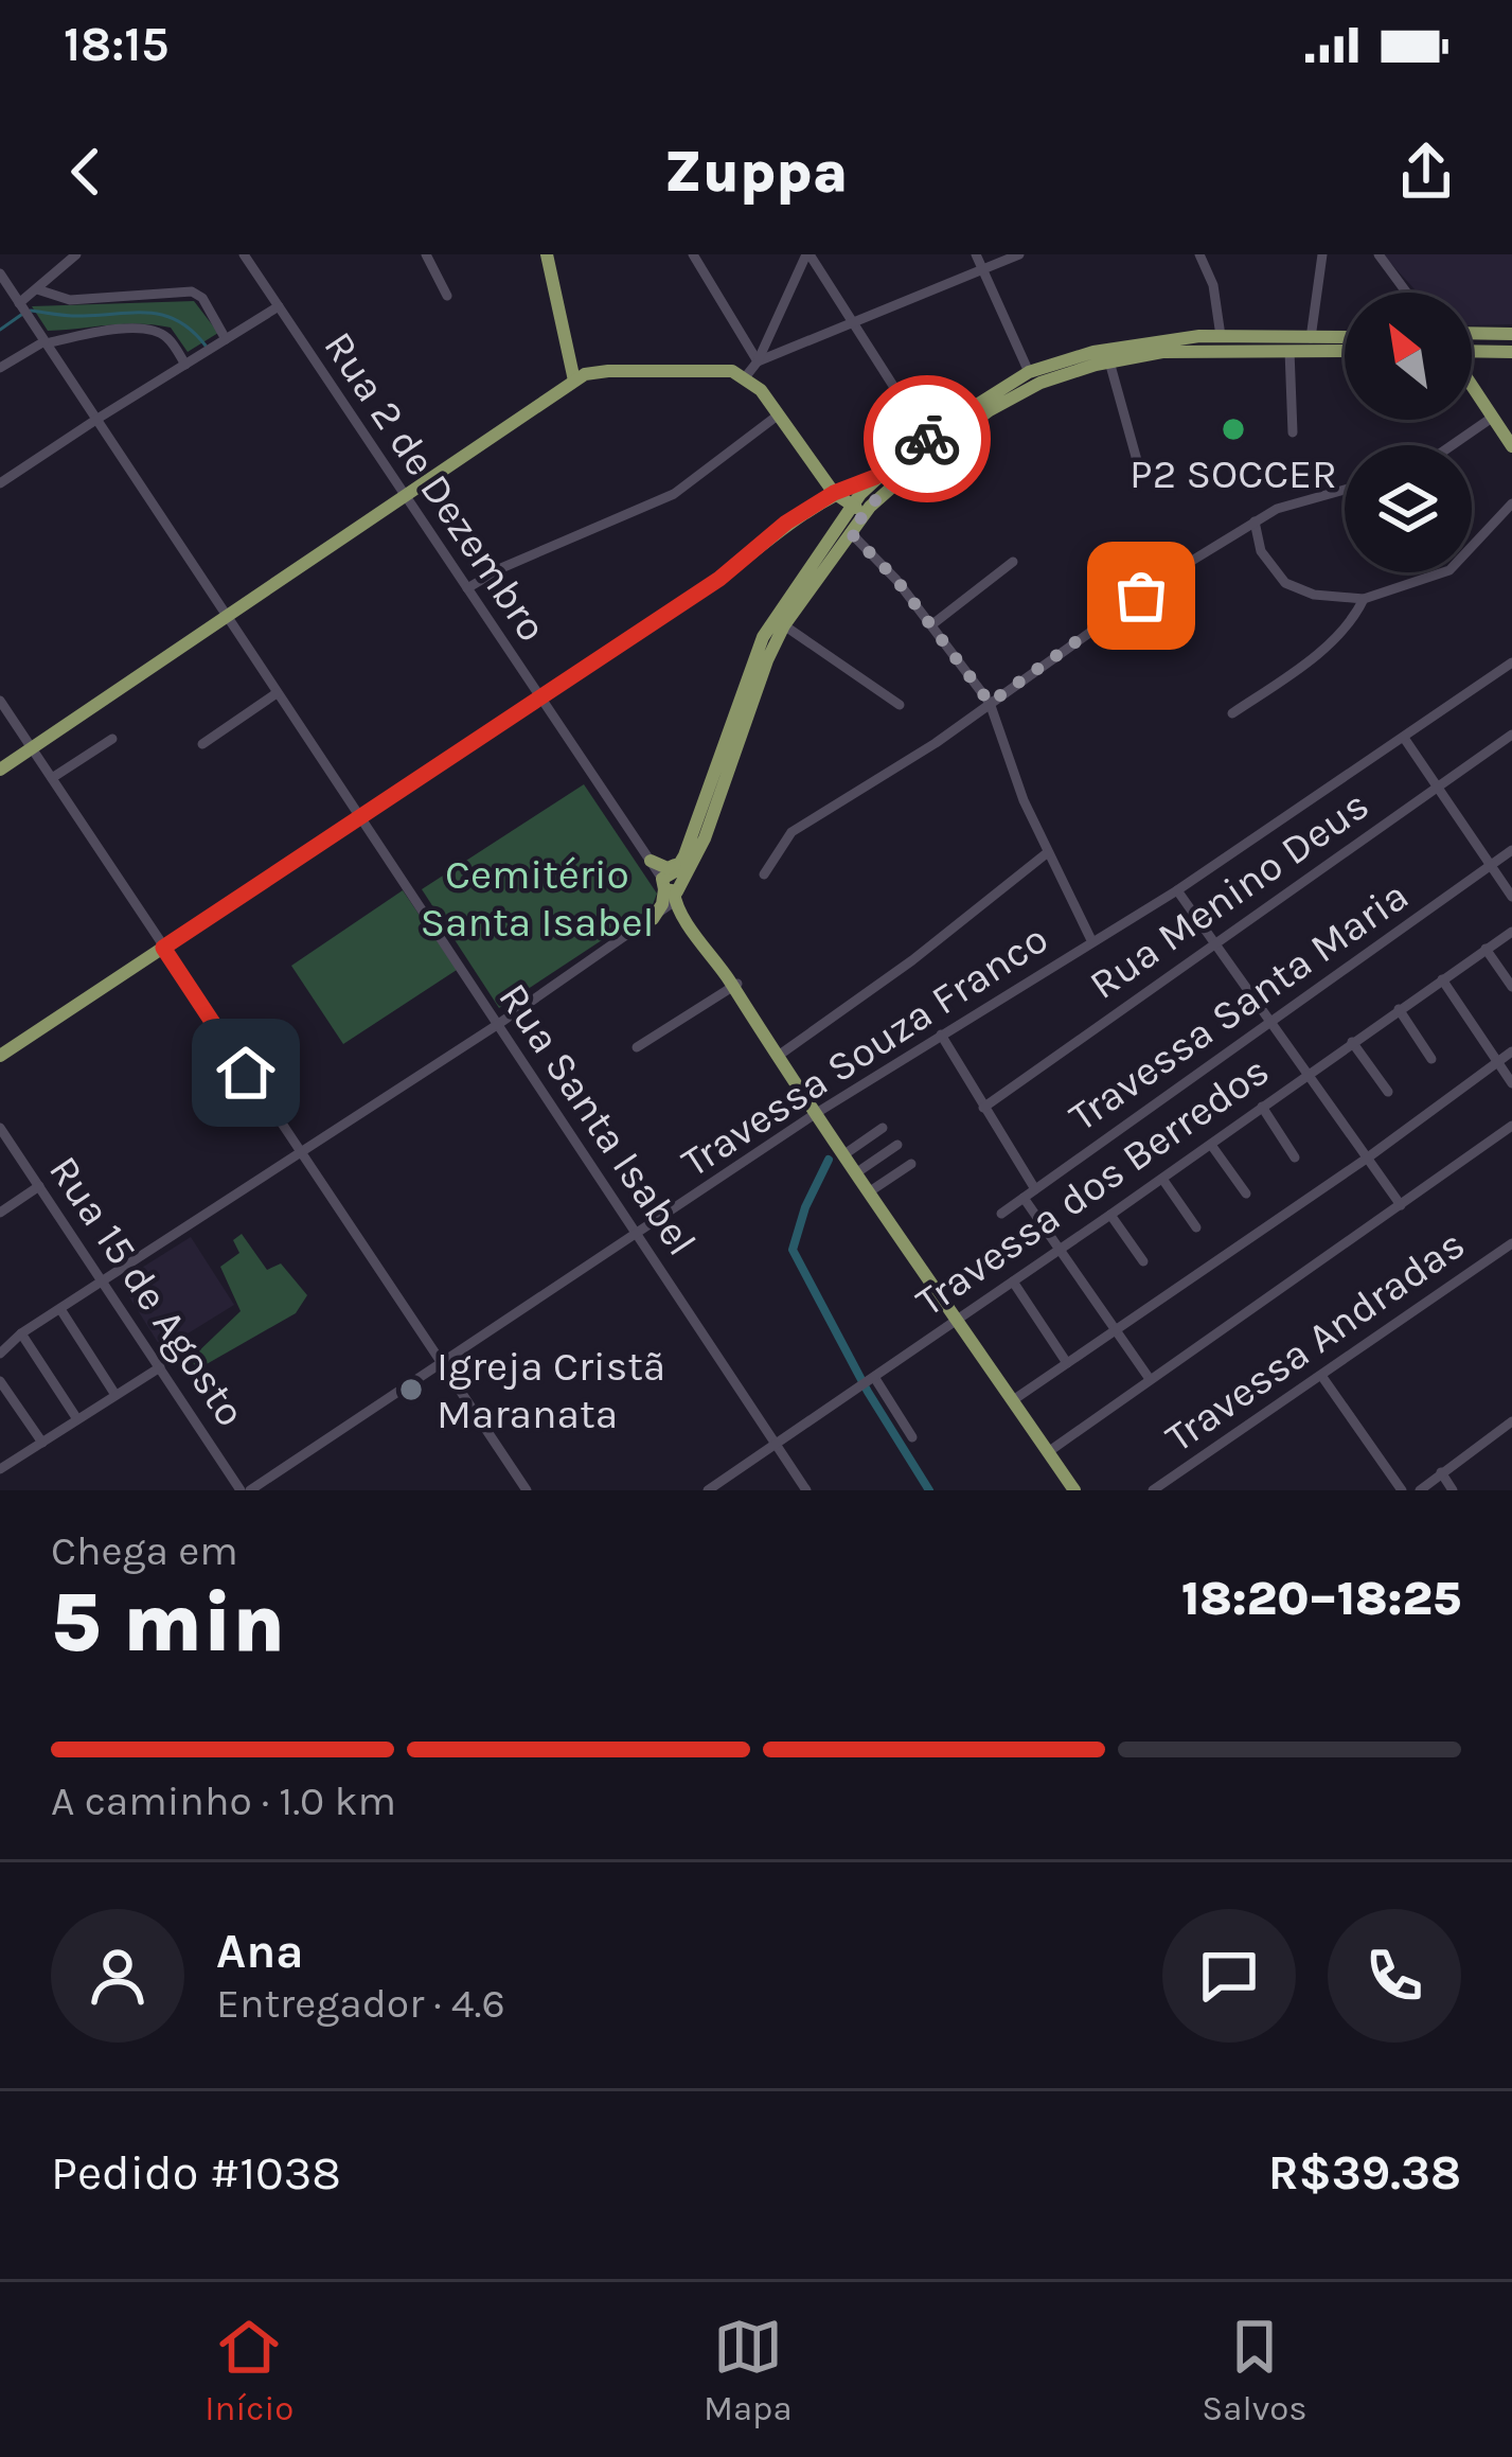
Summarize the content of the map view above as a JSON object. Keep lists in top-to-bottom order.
{
  "streets": {
    "main road": ["Rua 2 de Dezembro"],
    "street": [
      "Rua Menino Deus",
      "Travessa Santa Maria",
      "Travessa Souza Franco",
      "Rua Santa Isabel",
      "Travessa dos Berredos",
      "Rua 15 de Agosto",
      "Travessa Andradas"
    ]
  },
  "crossings": [
    ["Rua 2 de Dezembro", "Travessa Souza Franco"],
    ["Rua 2 de Dezembro", "Travessa dos Berredos"],
    ["Travessa Souza Franco", "Rua Santa Isabel"],
    ["Rua Santa Isabel", "Travessa dos Berredos"]
  ],
  "parks": ["Cemitério Santa Isabel"],
  "places": ["P2 SOCCER", "Igreja Cristã Maranata"],
  "north": "top left",
  "page": {
    "status": "18:15",
    "header": "Zuppa",
    "heading": ["5 min", "Chega em", "18:20–18:25"],
    "panel": [
      "Ana",
      "Entregador · 4.6",
      "Pedido #1038",
      "R$39.38"
    ],
    "bar": "A caminho · 1.0 km",
    "tabs": ["Início", "Mapa", "Salvos"]
  }
}
